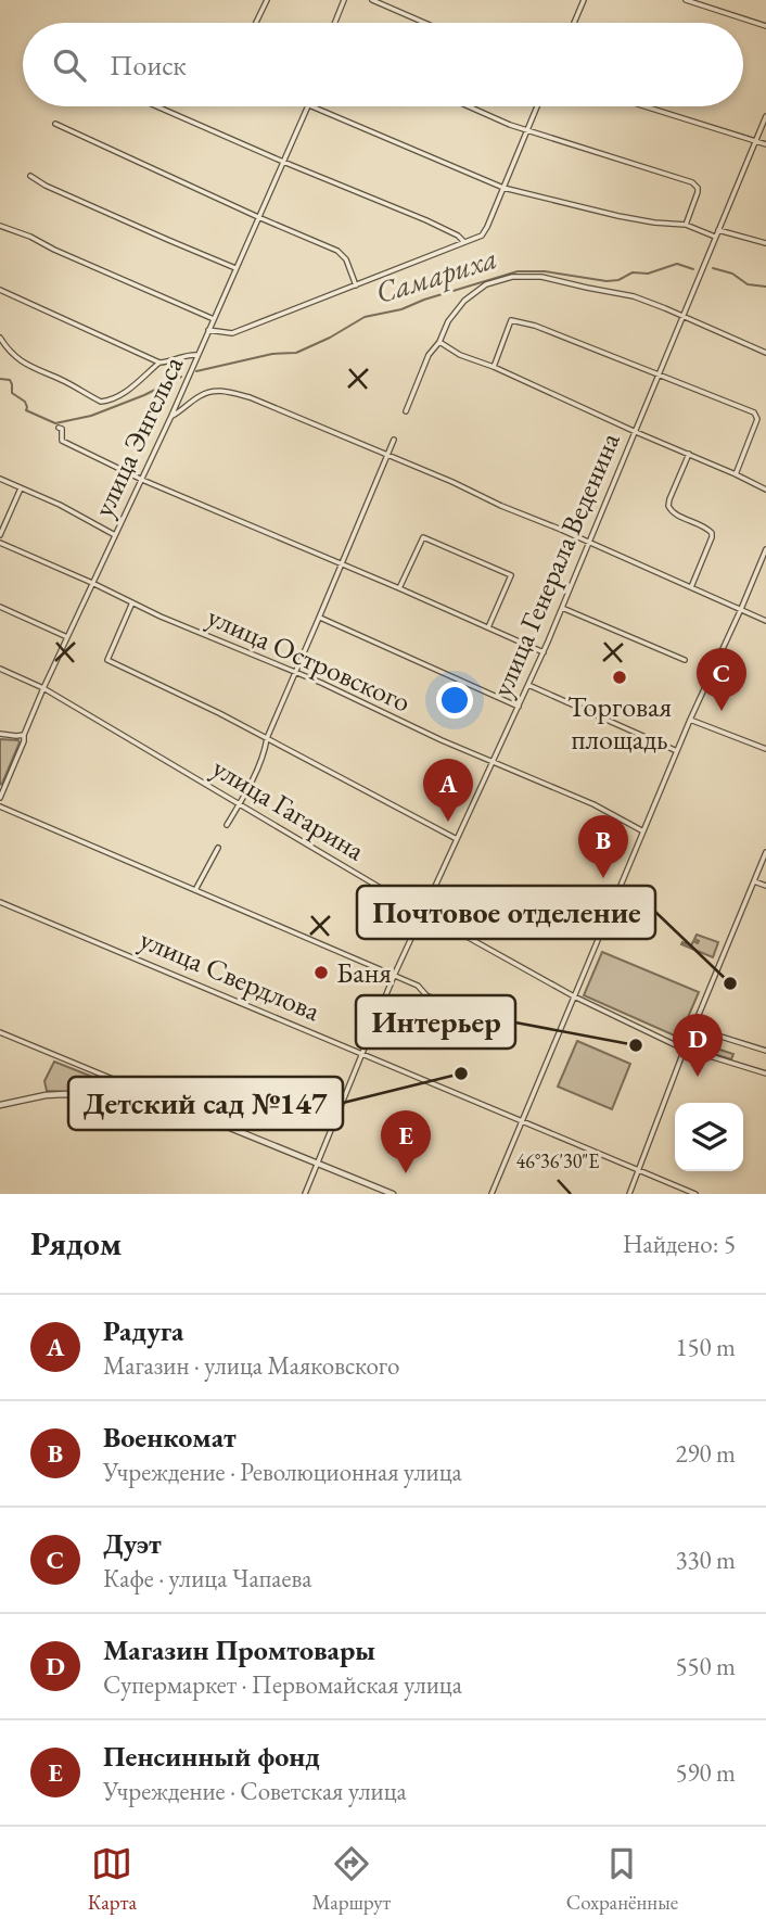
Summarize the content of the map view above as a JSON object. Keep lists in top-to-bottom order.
{
  "streets": {
    "street": [
      "улица Энгельса",
      "улица Генерала Веденина",
      "улица Островского",
      "улица Гагарина",
      "улица Свердлова"
    ]
  },
  "crossings": [
    ["улица Энгельса", "улица Островского"],
    ["улица Энгельса", "улица Гагарина"],
    ["улица Генерала Веденина", "улица Островского"],
    ["улица Генерала Веденина", "улица Гагарина"],
    ["улица Генерала Веденина", "улица Свердлова"]
  ],
  "water": ["Самариха"],
  "places": [
    "Торговая площадь",
    "Баня",
    "Почтовое отделение",
    "Интерьер",
    "Детский сад №147"
  ],
  "page": {
    "search": "Поиск",
    "pins": [
      "C",
      "A",
      "B",
      "D",
      "E"
    ],
    "heading": ["Рядом", "Найдено: 5"],
    "list": [
      {
        "mark": "A",
        "name": "Радуга",
        "note": "Магазин · улица Маяковского",
        "value": "150 m"
      },
      {
        "mark": "B",
        "name": "Военкомат",
        "note": "Учреждение · Революционная улица",
        "value": "290 m"
      },
      {
        "mark": "C",
        "name": "Дуэт",
        "note": "Кафе · улица Чапаева",
        "value": "330 m"
      },
      {
        "mark": "D",
        "name": "Магазин Промтовары",
        "note": "Супермаркет · Первомайская улица",
        "value": "550 m"
      },
      {
        "mark": "E",
        "name": "Пенсинный фонд",
        "note": "Учреждение · Советская улица",
        "value": "590 m"
      }
    ],
    "nav": ["Карта", "Маршрут", "Сохранённые"]
  },
  "coordinates": ["46°36'30\"E"]
}
